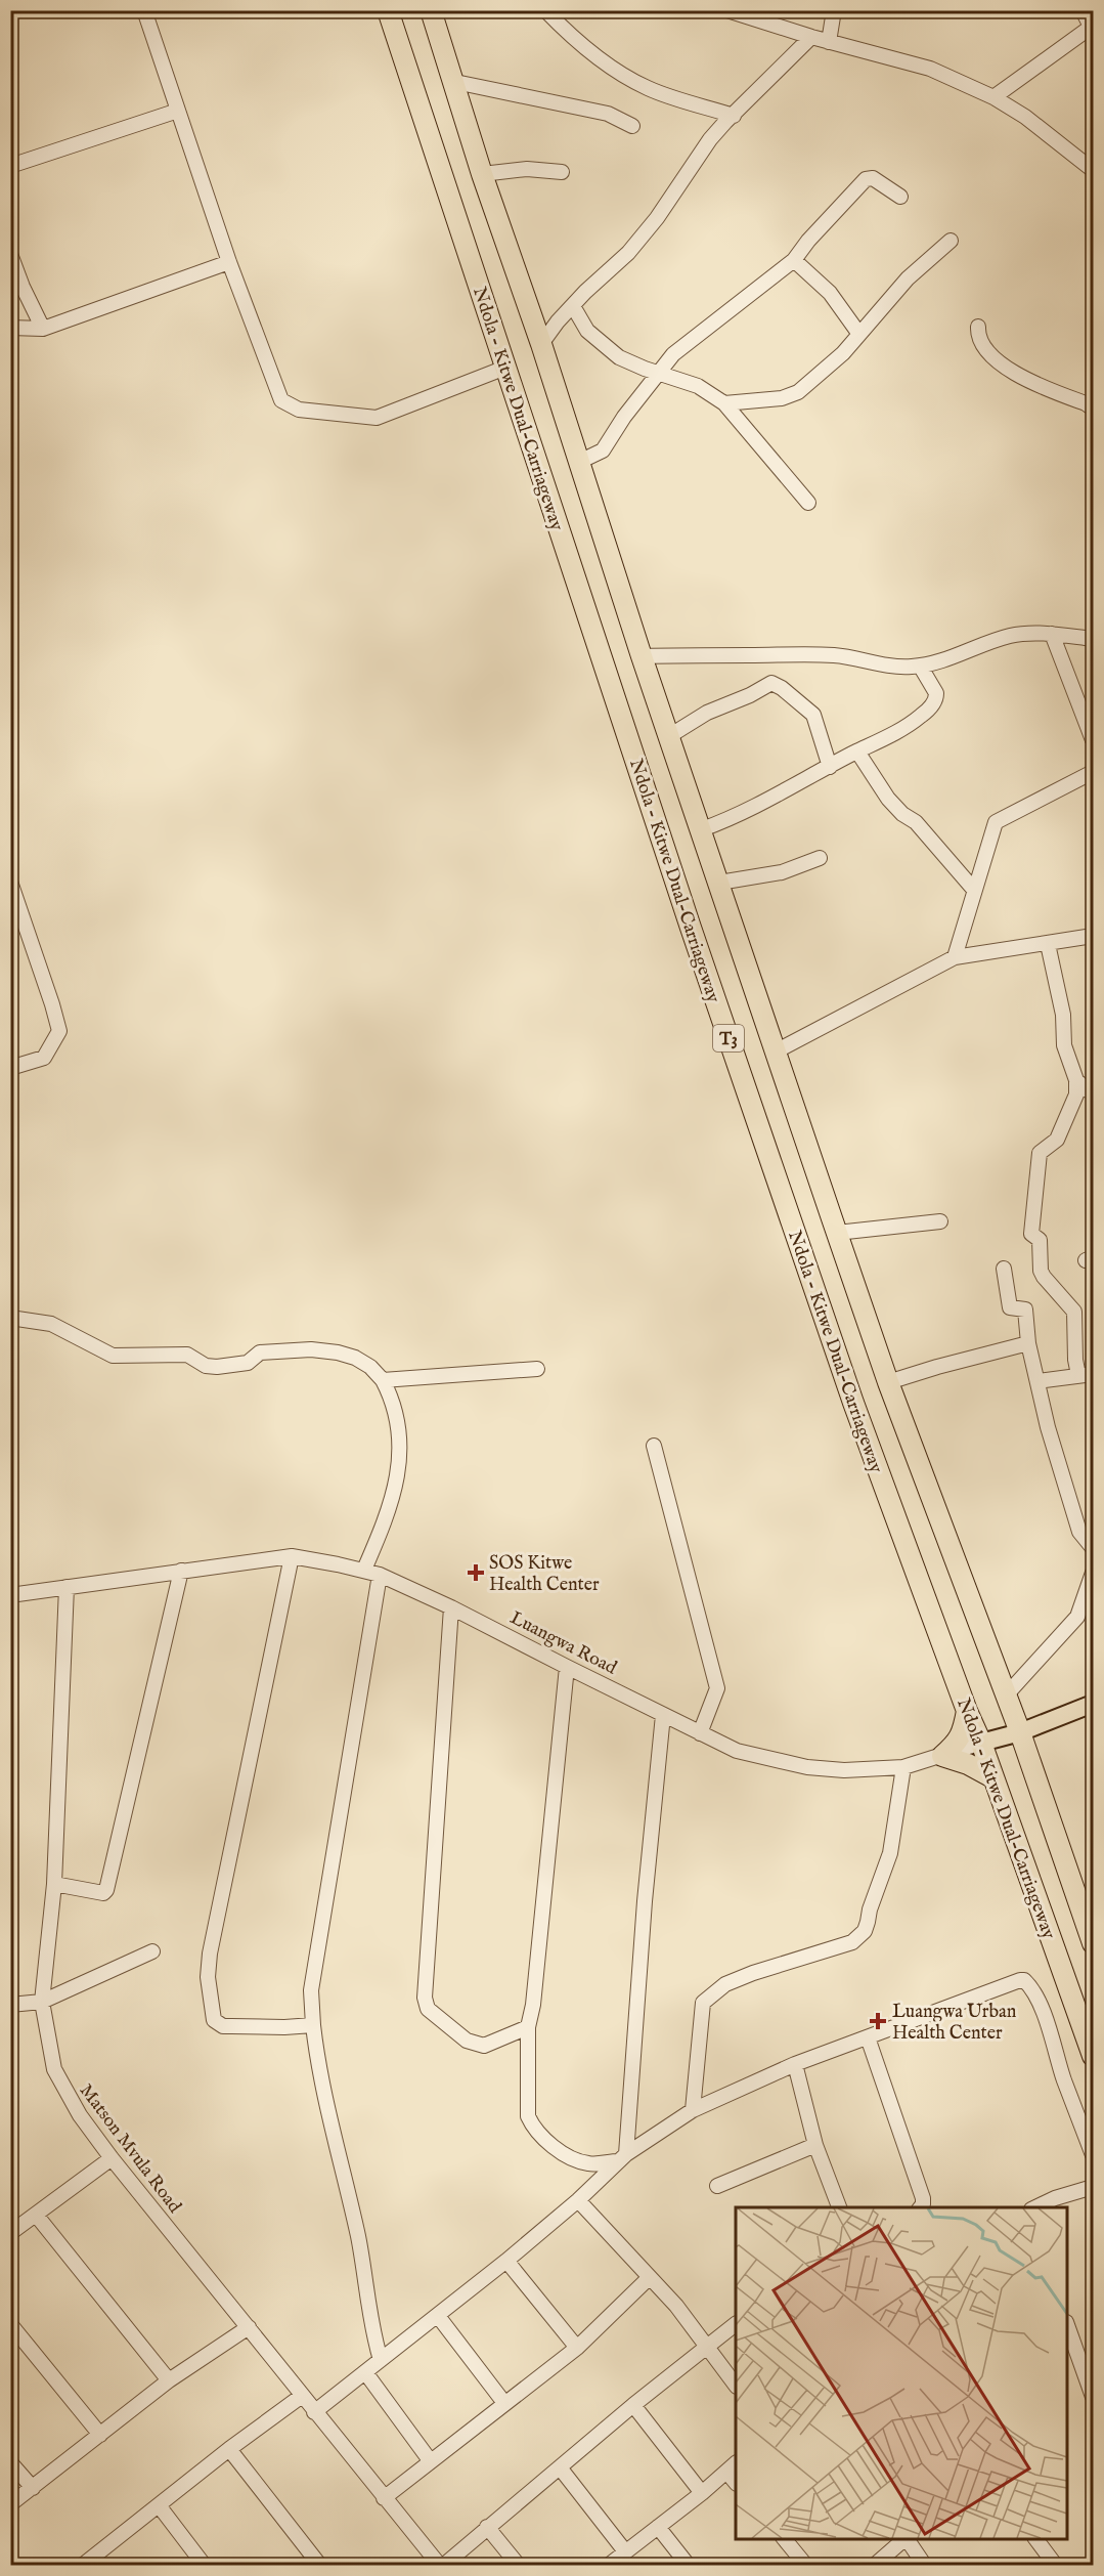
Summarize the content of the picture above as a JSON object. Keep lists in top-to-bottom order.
{
  "streets": {
    "highway": ["Ndola - Kitwe Dual-Carriageway", "T3"],
    "main road": ["Luangwa Road"],
    "street": ["Matson Mvula Road"]
  },
  "crossings": [
    ["Ndola - Kitwe Dual-Carriageway", "Luangwa Road"],
    ["T3", "Luangwa Road"],
    ["Luangwa Road", "Matson Mvula Road"]
  ],
  "places": {
    "health": ["SOS Kitwe Health Center", "Luangwa Urban Health Center"]
  }
}
